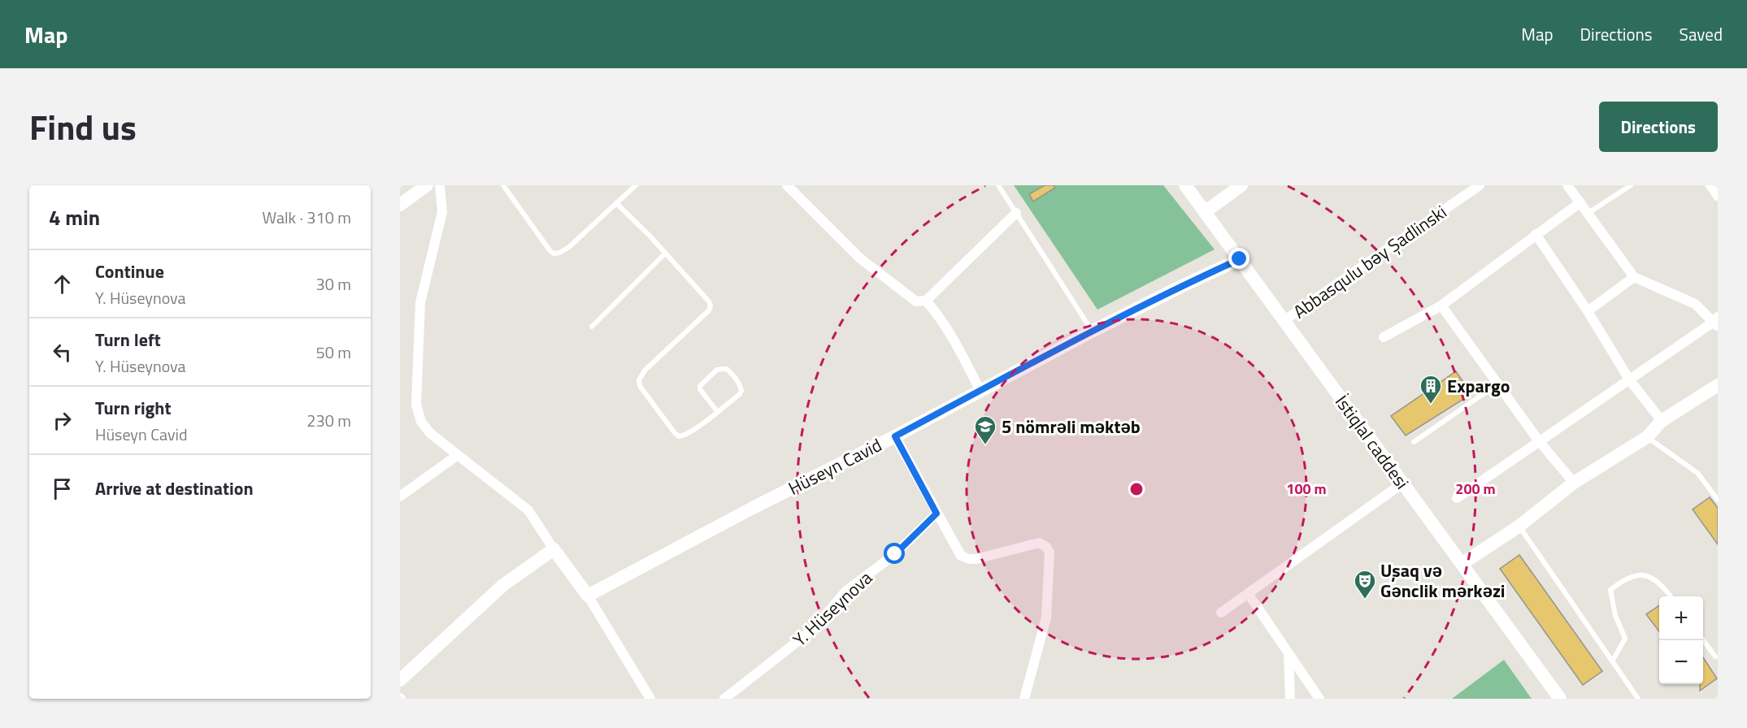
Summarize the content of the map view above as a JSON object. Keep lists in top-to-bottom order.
{
  "streets": {
    "main road": ["İstiqlal caddesi", "Hüseyn Cavid"],
    "street": ["Abbasqulu bəy Şadlinski", "Y. Hüseynova"]
  },
  "crossings": [
    ["Abbasqulu bəy Şadlinski", "İstiqlal caddesi"],
    ["İstiqlal caddesi", "Hüseyn Cavid"]
  ],
  "places": {
    "building": ["Expargo"],
    "school or university": ["5 nömrəli məktəb"],
    "theatre": ["Uşaq və Gənclik mərkəzi"]
  },
  "page": {
    "header": "Map",
    "nav": ["Map", "Directions", "Saved"],
    "title": "Find us",
    "buttons": "Directions",
    "heading": ["4 min", "Walk · 310 m"],
    "list": [
      ["Continue", "Y. Hüseynova", "30 m"],
      ["Turn left", "Y. Hüseynova", "50 m"],
      ["Turn right", "Hüseyn Cavid", "230 m"],
      "Arrive at destination"
    ],
    "map_buttons": ["+", "−"]
  },
  "rings": ["100 m", "200 m"]
}
